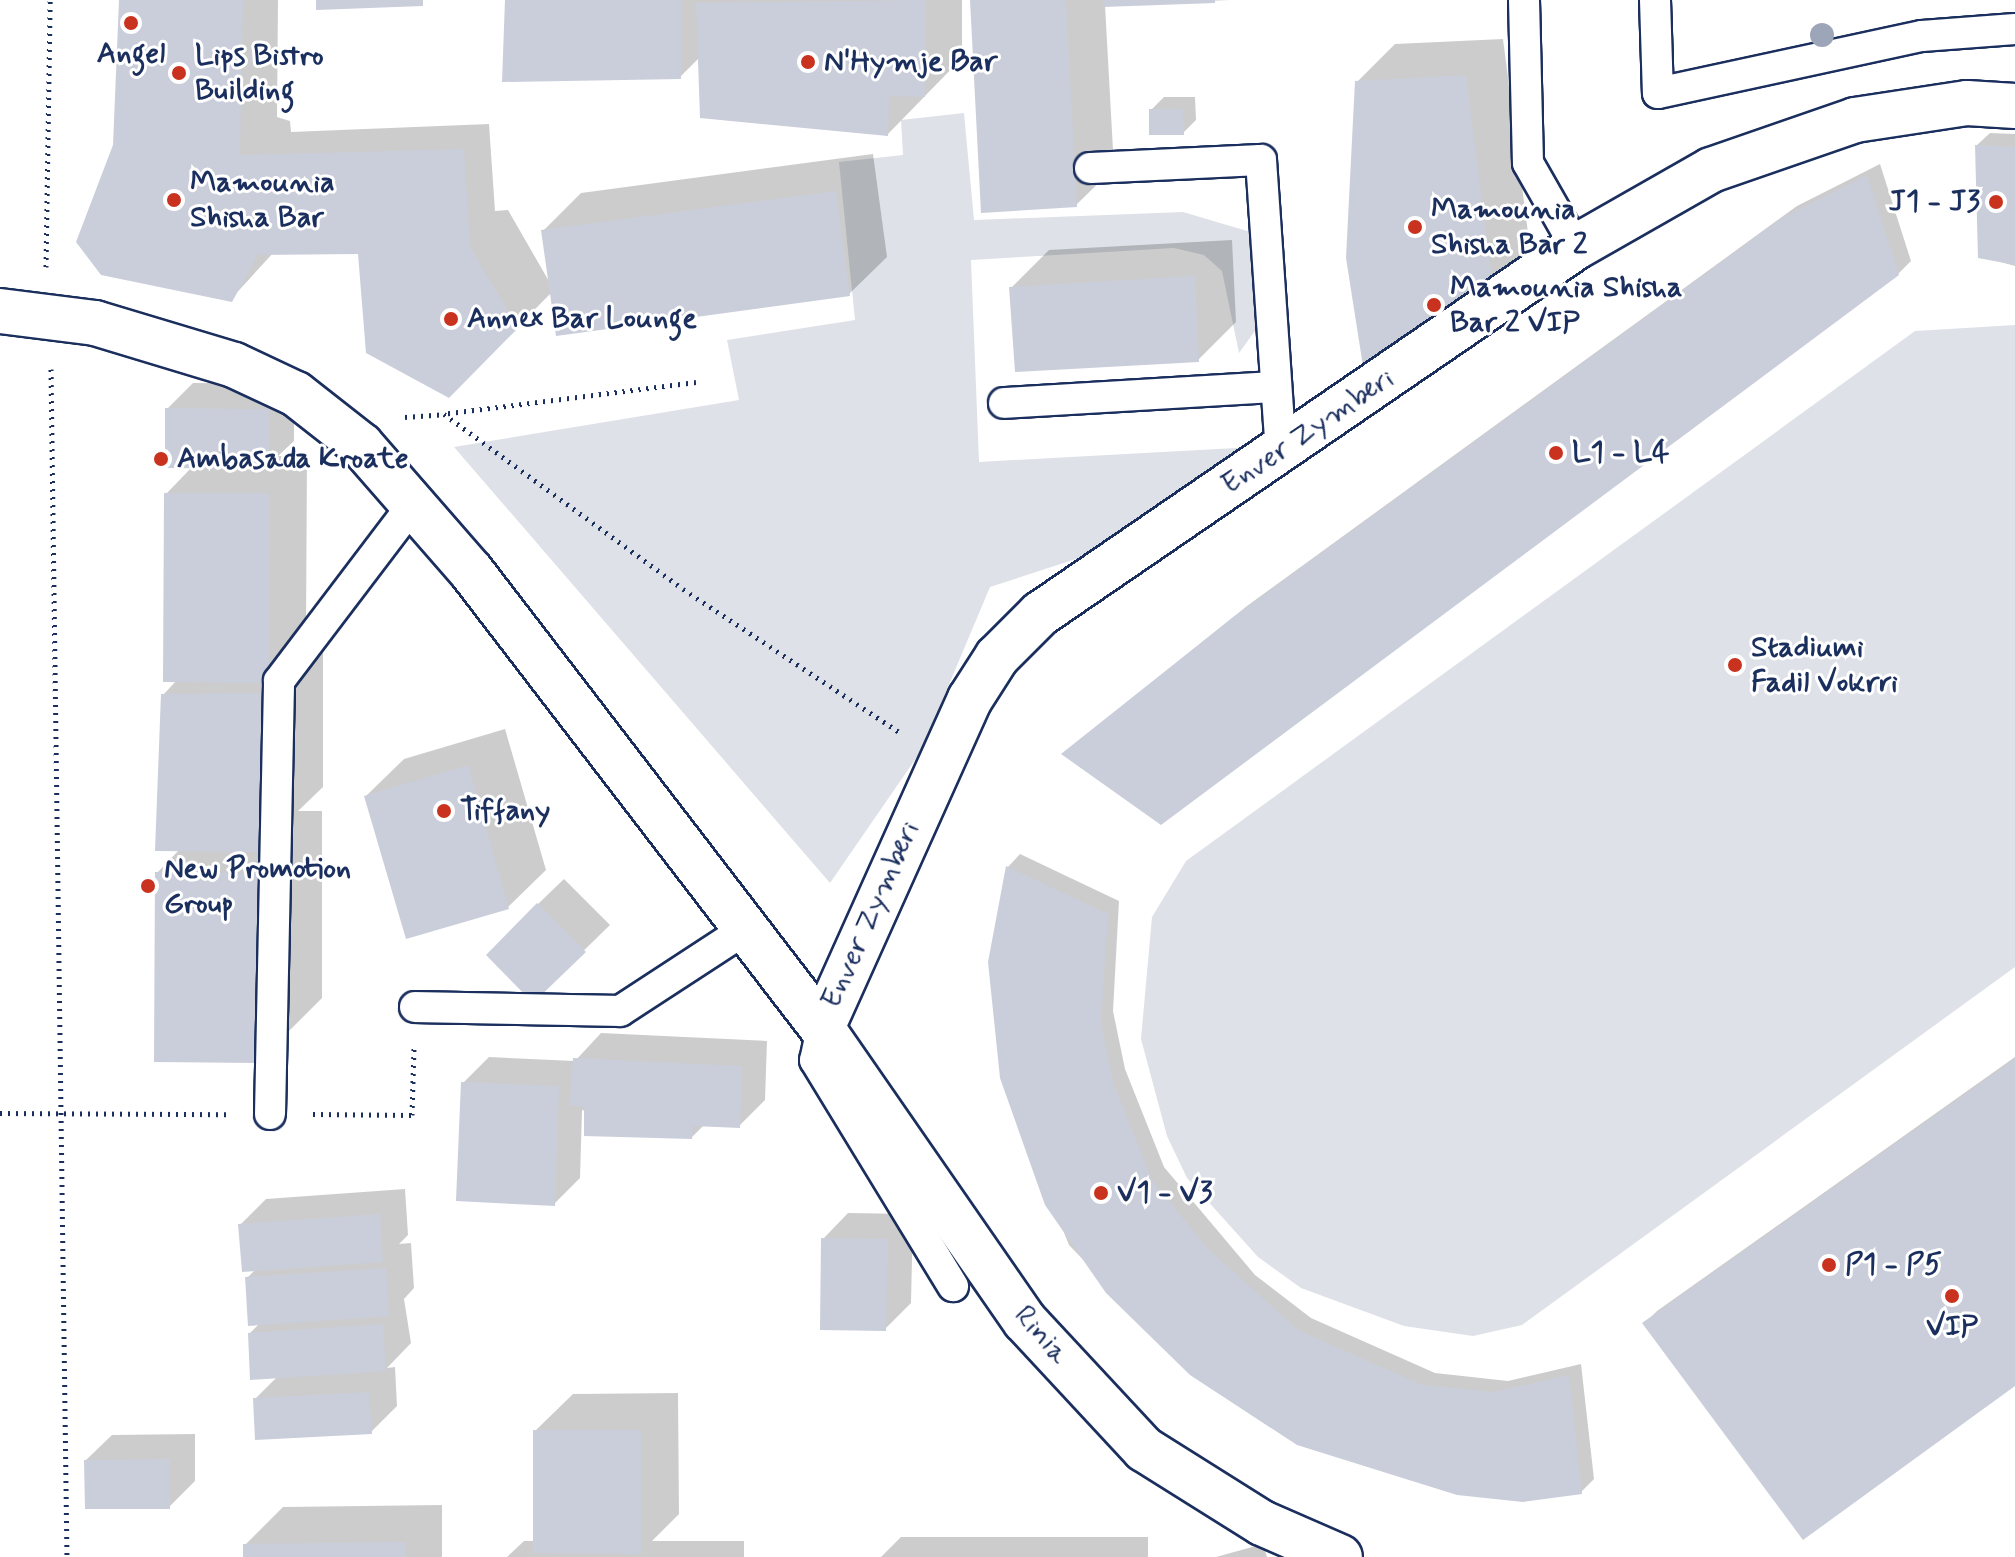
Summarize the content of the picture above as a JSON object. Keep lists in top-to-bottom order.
{
  "streets": {
    "street": ["Enver Zymberi", "Rinia"]
  },
  "crossings": [
    ["Enver Zymberi", "Rinia"]
  ],
  "places": [
    "Angel",
    "N'Hymje Bar",
    "Lips Bistro Building",
    "Mamounia Shisha Bar",
    "J1 - J3",
    "Mamounia Shisha Bar 2",
    "Mamounia Shisha Bar 2 VIP",
    "Annex Bar Lounge",
    "L1 - L4",
    "Ambasada Kroate",
    "Stadiumi Fadil Vokrri",
    "Tiffany",
    "New Promotion Group",
    "V1 - V3",
    "P1 - P5",
    "VIP"
  ]
}
